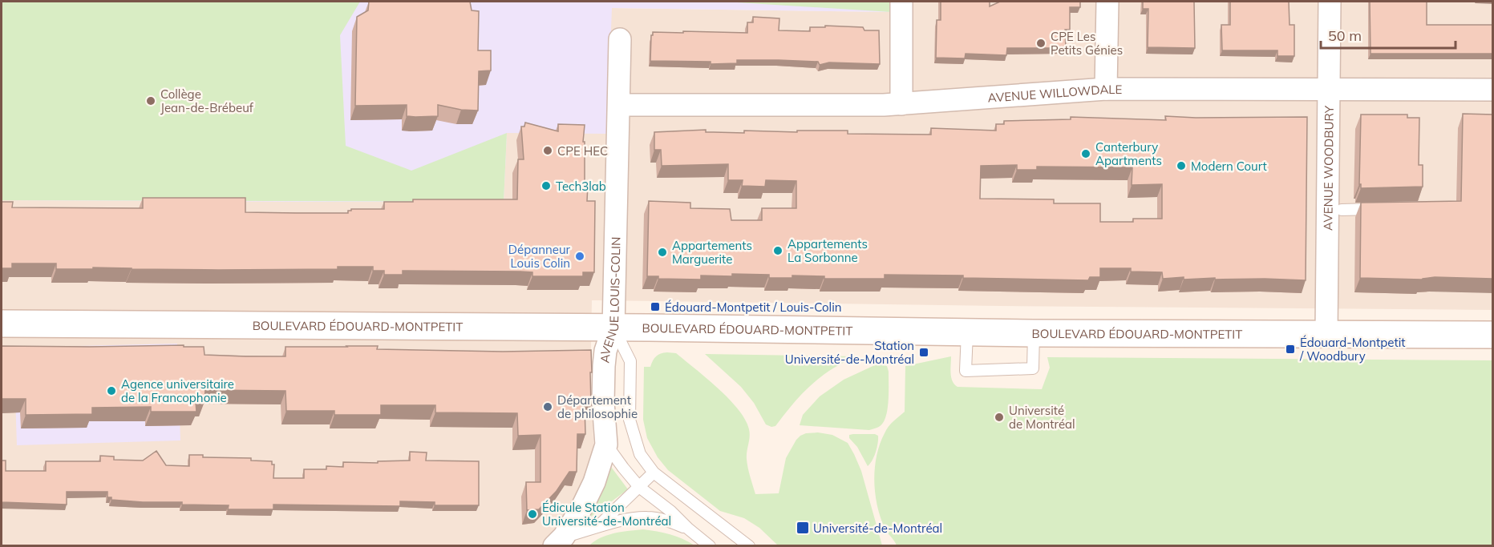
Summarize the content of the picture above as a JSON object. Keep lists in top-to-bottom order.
{
  "streets": {
    "street": [
      "AVENUE WILLOWDALE",
      "AVENUE WOODBURY",
      "AVENUE LOUIS-COLIN",
      "BOULEVARD ÉDOUARD-MONTPETIT"
    ]
  },
  "crossings": [
    ["AVENUE WILLOWDALE", "AVENUE WOODBURY"],
    ["AVENUE WILLOWDALE", "AVENUE LOUIS-COLIN"],
    ["AVENUE WOODBURY", "BOULEVARD ÉDOUARD-MONTPETIT"],
    ["AVENUE LOUIS-COLIN", "BOULEVARD ÉDOUARD-MONTPETIT"]
  ],
  "places": {
    "other": [
      "CPE Les Petits Génies",
      "Collège Jean-de-Brébeuf",
      "CPE HEC",
      "Canterbury Apartments",
      "Modern Court",
      "Tech3lab",
      "Appartements La Sorbonne",
      "Appartements Marguerite",
      "Dépanneur Louis Colin",
      "Agence universitaire de la Francophonie",
      "Département de philosophie",
      "Université de Montréal",
      "Édicule Station Université-de-Montréal"
    ],
    "transit": [
      "Édouard-Montpetit / Louis-Colin",
      "Édouard-Montpetit / Woodbury",
      "Station Université-de-Montréal",
      "Université-de-Montréal"
    ]
  },
  "scale_bar": "50 m"
}
